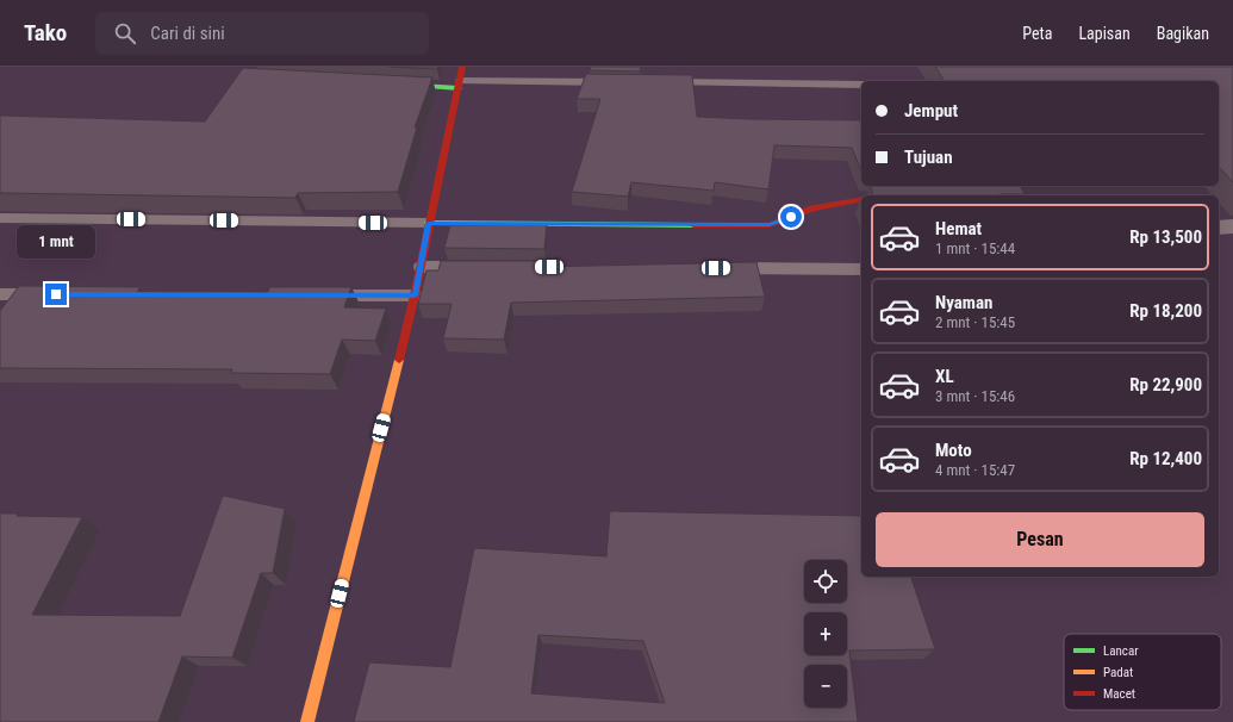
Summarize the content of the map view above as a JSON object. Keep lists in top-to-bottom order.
{
  "legend": ["Lancar", "Padat", "Macet"],
  "page": {
    "header": "Tako",
    "search": "Cari di sini",
    "nav": ["Peta", "Lapisan", "Bagikan"],
    "banner": ["Jemput", "Tujuan"],
    "list": [
      {
        "name": "Hemat",
        "note": "1 mnt · 15:44",
        "value": "Rp 13,500"
      },
      {
        "name": "Nyaman",
        "note": "2 mnt · 15:45",
        "value": "Rp 18,200"
      },
      {
        "name": "XL",
        "note": "3 mnt · 15:46",
        "value": "Rp 22,900"
      },
      {
        "name": "Moto",
        "note": "4 mnt · 15:47",
        "value": "Rp 12,400"
      }
    ],
    "bubble": "1 mnt",
    "buttons": "Pesan",
    "map_buttons": ["+", "−"]
  }
}
